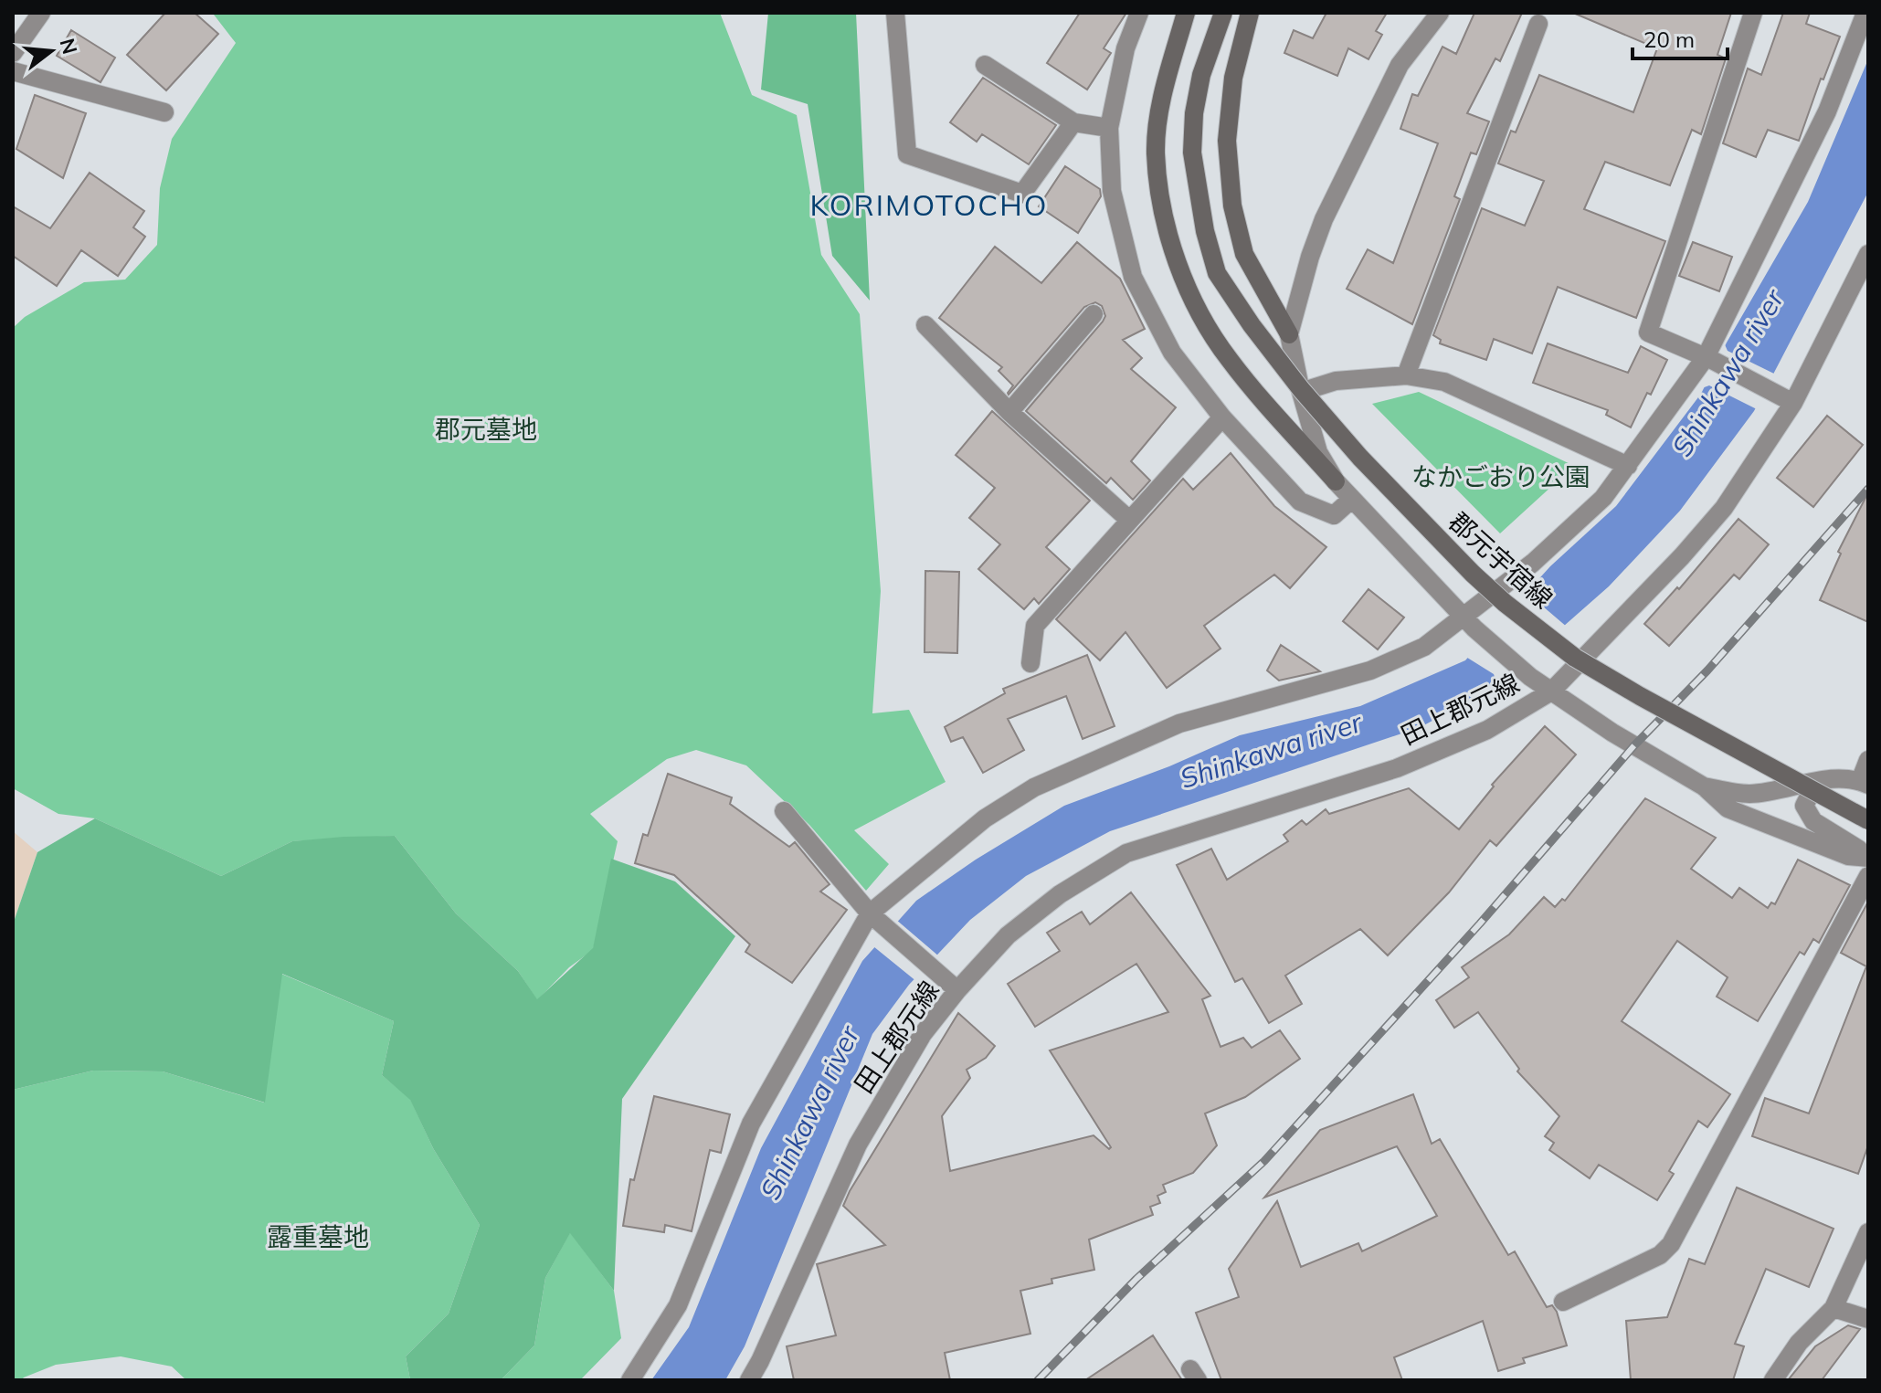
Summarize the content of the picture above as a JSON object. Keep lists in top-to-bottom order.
{
  "streets": {
    "street": ["郡元宇宿線", "田上郡元線"]
  },
  "districts": ["KORIMOTOCHO"],
  "water": ["Shinkawa river"],
  "parks": ["郡元墓地", "なかごおり公園", "露重墓地"],
  "scale_bar": "20 m",
  "north": "right"
}
